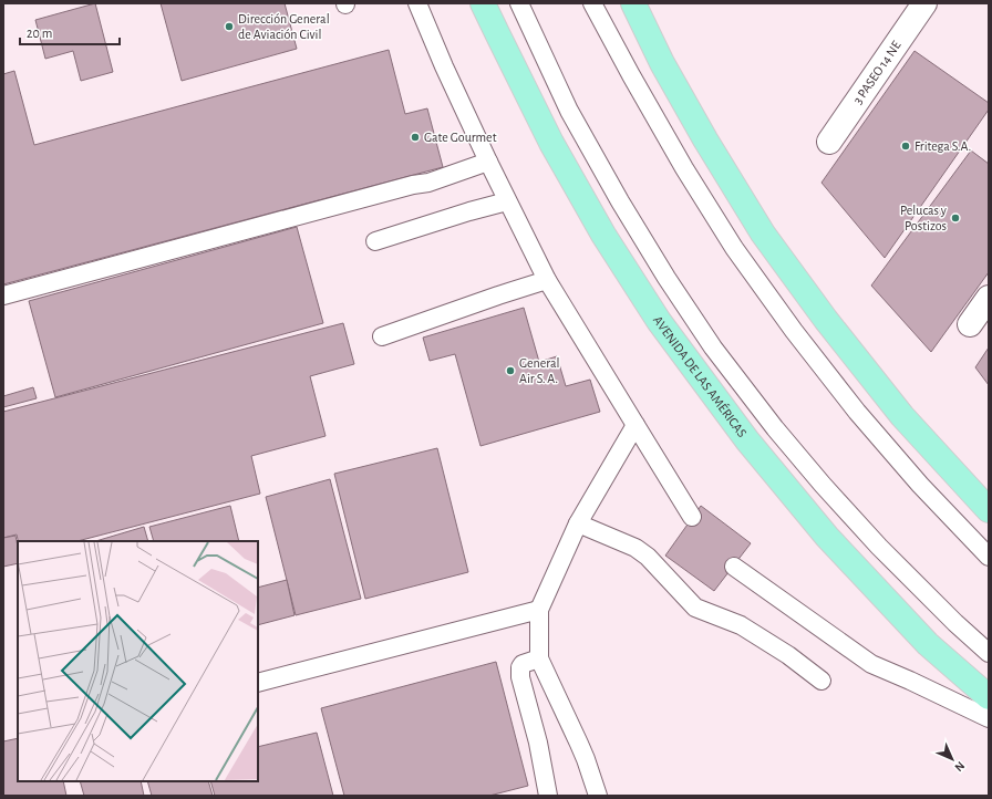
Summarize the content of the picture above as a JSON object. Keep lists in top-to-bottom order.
{
  "streets": {
    "main road": ["AVENIDA DE LAS AMÉRICAS"],
    "street": ["3 PASEO 14 NE"]
  },
  "places": [
    "Dirección General de Aviación Civil",
    "Gate Gourmet",
    "Fritega S.A.",
    "Pelucas y Postizos",
    "General Air S. A."
  ],
  "scale_bar": "20 m",
  "north": "bottom right"
}
